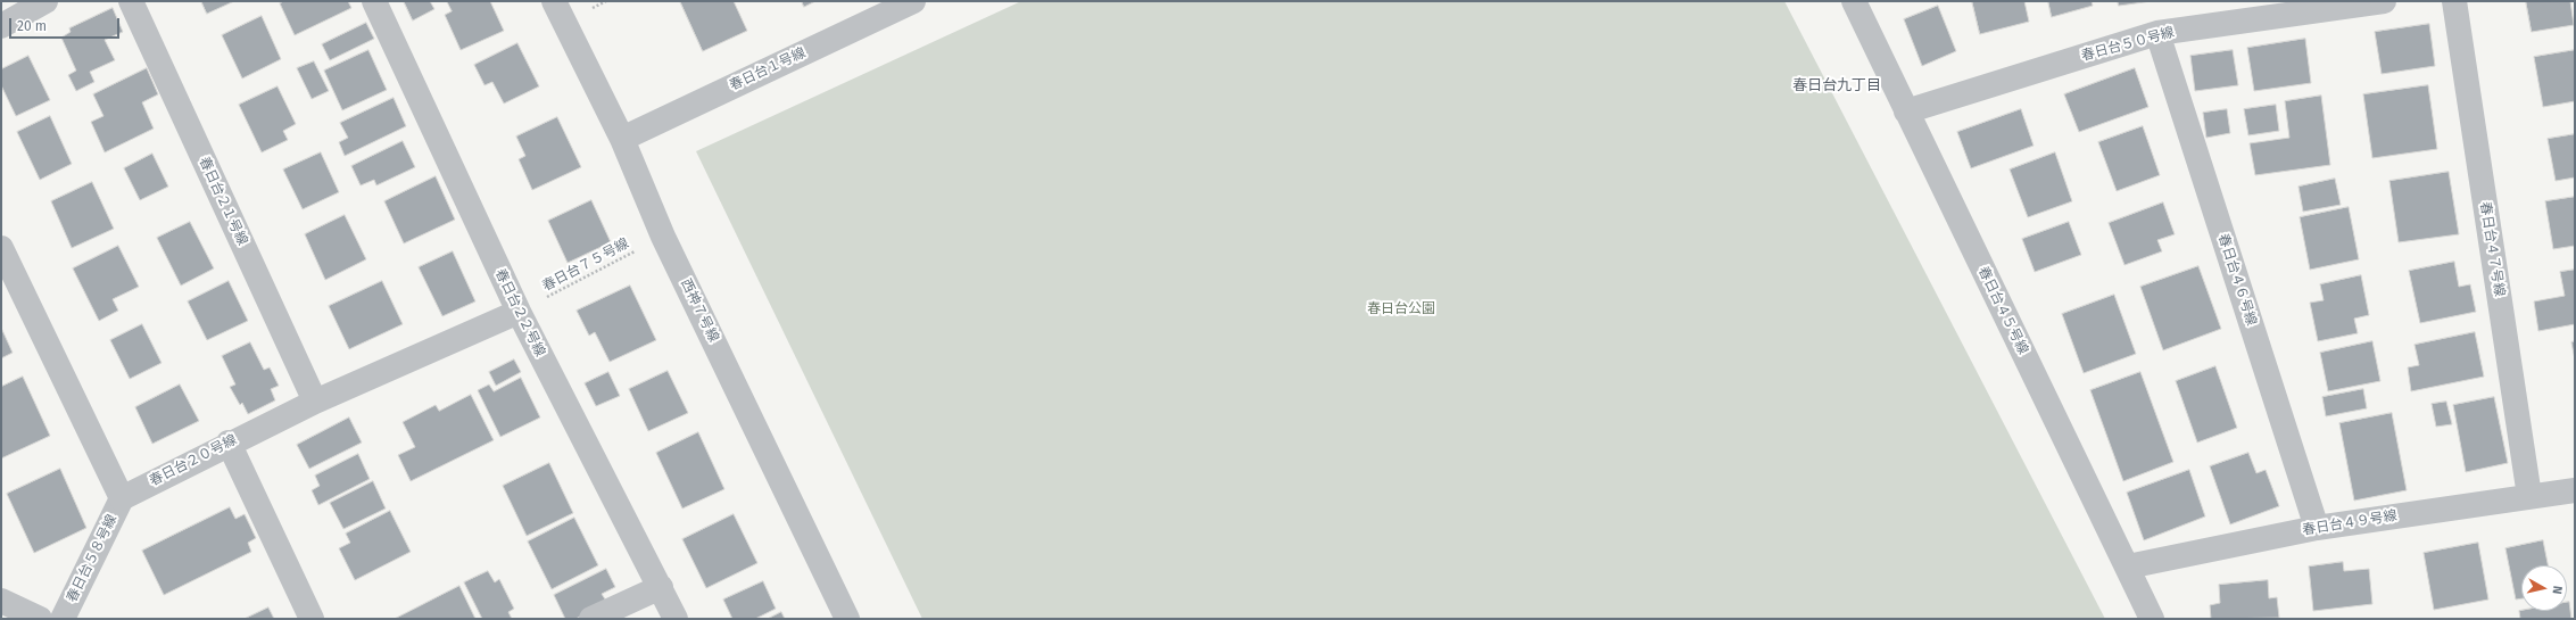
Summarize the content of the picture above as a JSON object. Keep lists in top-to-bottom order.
{
  "streets": {
    "street": [
      "春日台５０号線",
      "春日台１号線",
      "春日台２１号線",
      "春日台４７号線",
      "春日台４６号線",
      "西神７号線",
      "春日台４５号線",
      "春日台２２号線",
      "春日台２０号線",
      "春日台４９号線",
      "春日台５８号線"
    ],
    "path": ["春日台７５号線"]
  },
  "crossings": [
    ["春日台５０号線", "春日台４６号線"],
    ["春日台５０号線", "春日台４５号線"],
    ["春日台１号線", "西神７号線"],
    ["春日台２１号線", "春日台２０号線"],
    ["春日台４７号線", "春日台４９号線"],
    ["春日台７５号線", "西神７号線"],
    ["春日台７５号線", "春日台２２号線"],
    ["春日台７５号線", "春日台２０号線"],
    ["春日台４６号線", "春日台４９号線"],
    ["春日台４５号線", "春日台４９号線"],
    ["春日台２２号線", "春日台２０号線"],
    ["春日台２０号線", "春日台５８号線"]
  ],
  "districts": ["春日台九丁目"],
  "parks": ["春日台公園"],
  "scale_bar": "20 m",
  "north": "right"
}
